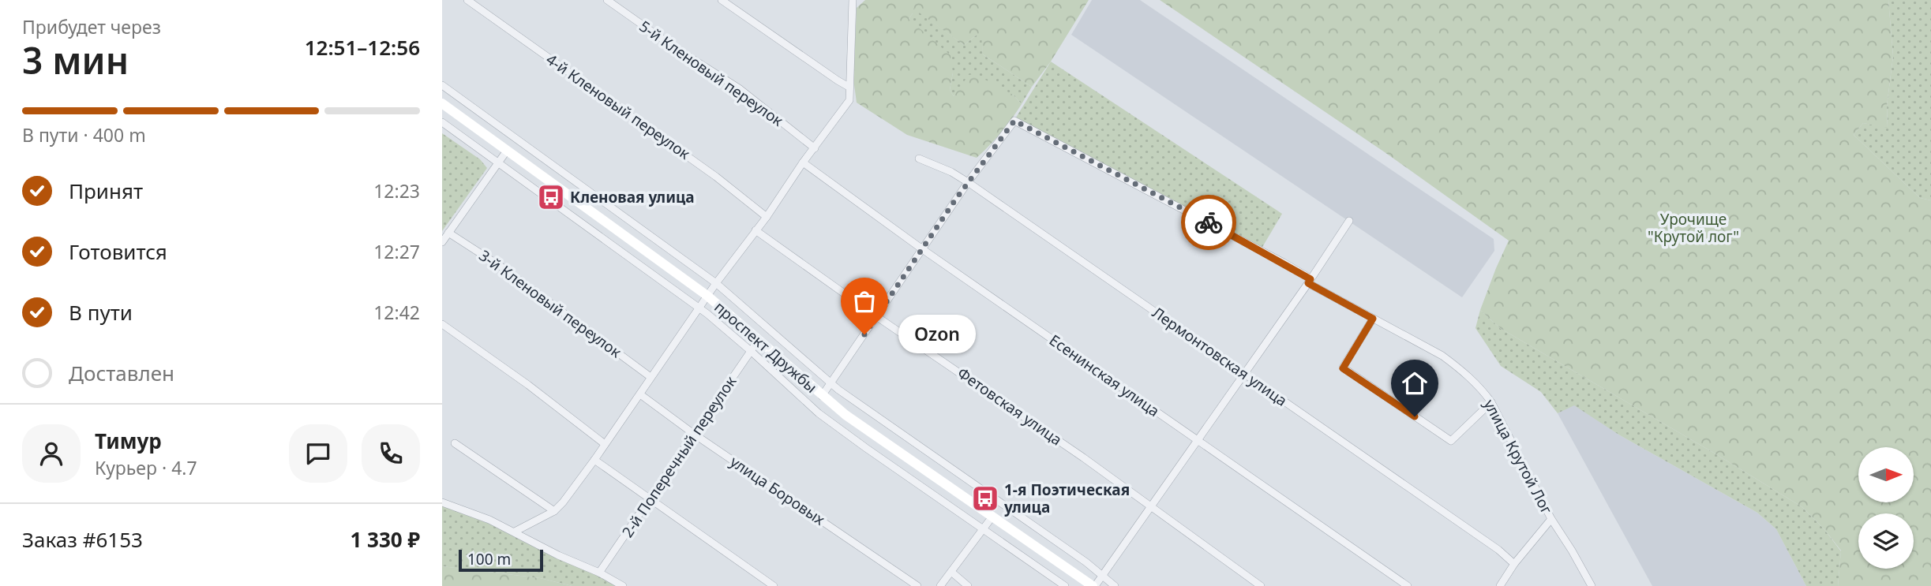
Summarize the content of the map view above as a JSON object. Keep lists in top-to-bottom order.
{
  "streets": {
    "main road": ["проспект Дружбы"],
    "street": [
      "5-й Кленовый переулок",
      "4-й Кленовый переулок",
      "3-й Кленовый переулок",
      "Лермонтовская улица",
      "Есенинская улица",
      "Фетовская улица",
      "2-й Поперечный переулок",
      "улица Крутой Лог",
      "улица Боровых"
    ]
  },
  "crossings": [
    ["проспект Дружбы", "2-й Поперечный переулок"],
    ["Лермонтовская улица", "улица Крутой Лог"],
    ["2-й Поперечный переулок", "улица Боровых"]
  ],
  "parks": ["Урочище \"Крутой лог\""],
  "places": {
    "bus stop": ["Кленовая улица", "1-я Поэтическая улица"],
    "other": ["Ozon"]
  },
  "scale_bar": "100 m",
  "north": "right",
  "page": {
    "heading": ["3 мин", "Прибудет через", "12:51–12:56"],
    "panel": [
      "Тимур",
      "Курьер · 4.7",
      "Заказ #6153",
      "1 330 ₽"
    ],
    "bar": "В пути · 400 m",
    "list": [
      ["Принят", "12:23"],
      ["Готовится", "12:27"],
      ["В пути", "12:42"],
      "Доставлен"
    ],
    "bubble": "Ozon",
    "scale": "100 m"
  }
}
